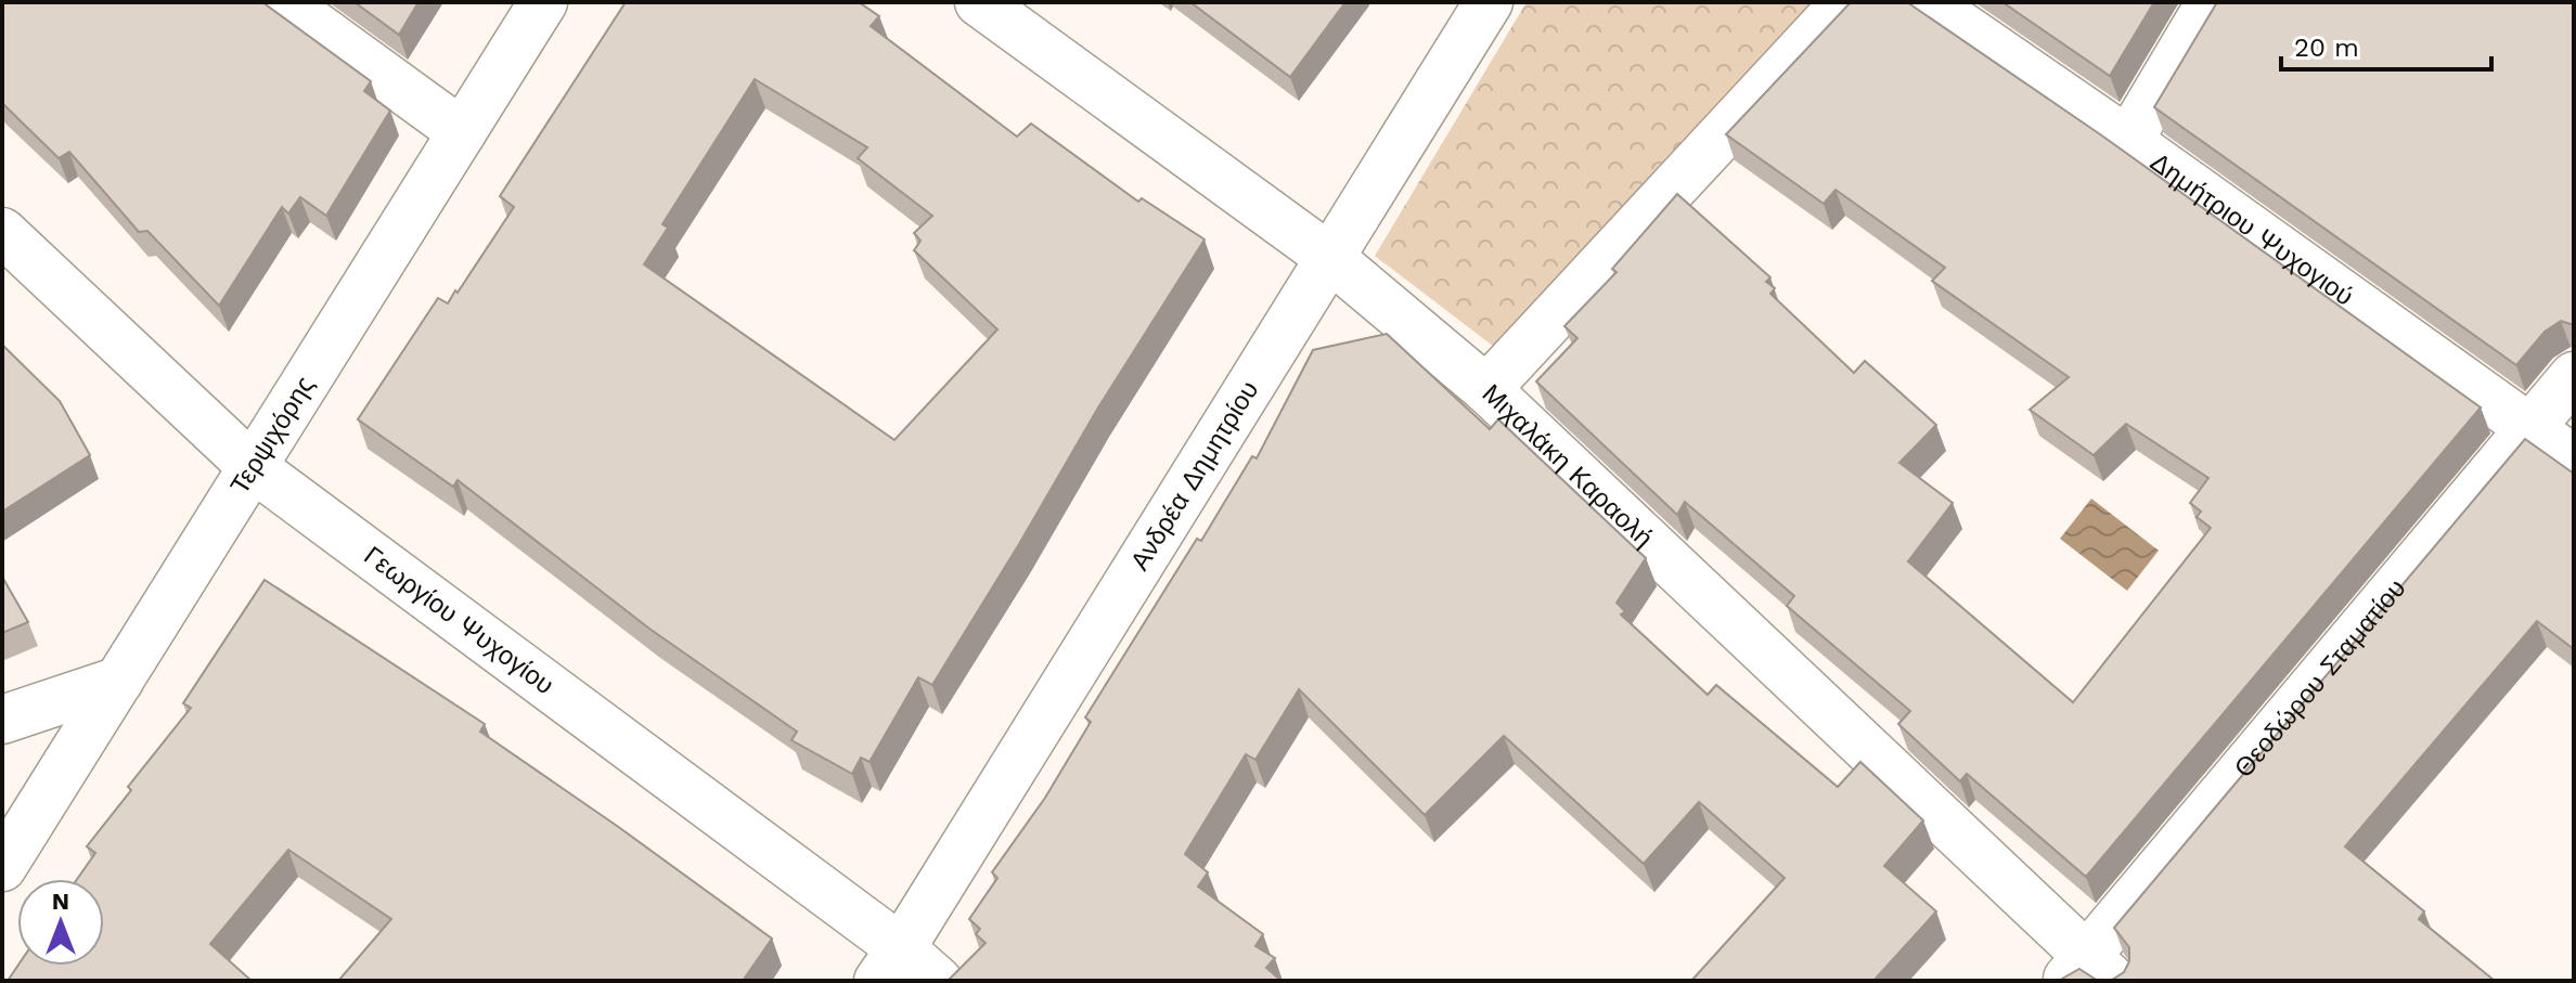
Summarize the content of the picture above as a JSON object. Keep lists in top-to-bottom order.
{
  "streets": {
    "street": [
      "Δημήτριου Ψυχογιού",
      "Τερψιχόρης",
      "Μιχαλάκη Καραολή",
      "Ανδρέα Δημητρίου",
      "Γεωργίου Ψυχογίου",
      "Θεοδώρου Σταματίου"
    ]
  },
  "crossings": [
    ["Δημήτριου Ψυχογιού", "Θεοδώρου Σταματίου"],
    ["Τερψιχόρης", "Γεωργίου Ψυχογίου"],
    ["Μιχαλάκη Καραολή", "Ανδρέα Δημητρίου"],
    ["Μιχαλάκη Καραολή", "Θεοδώρου Σταματίου"],
    ["Ανδρέα Δημητρίου", "Γεωργίου Ψυχογίου"]
  ],
  "scale_bar": "20 m",
  "north": "top"
}
